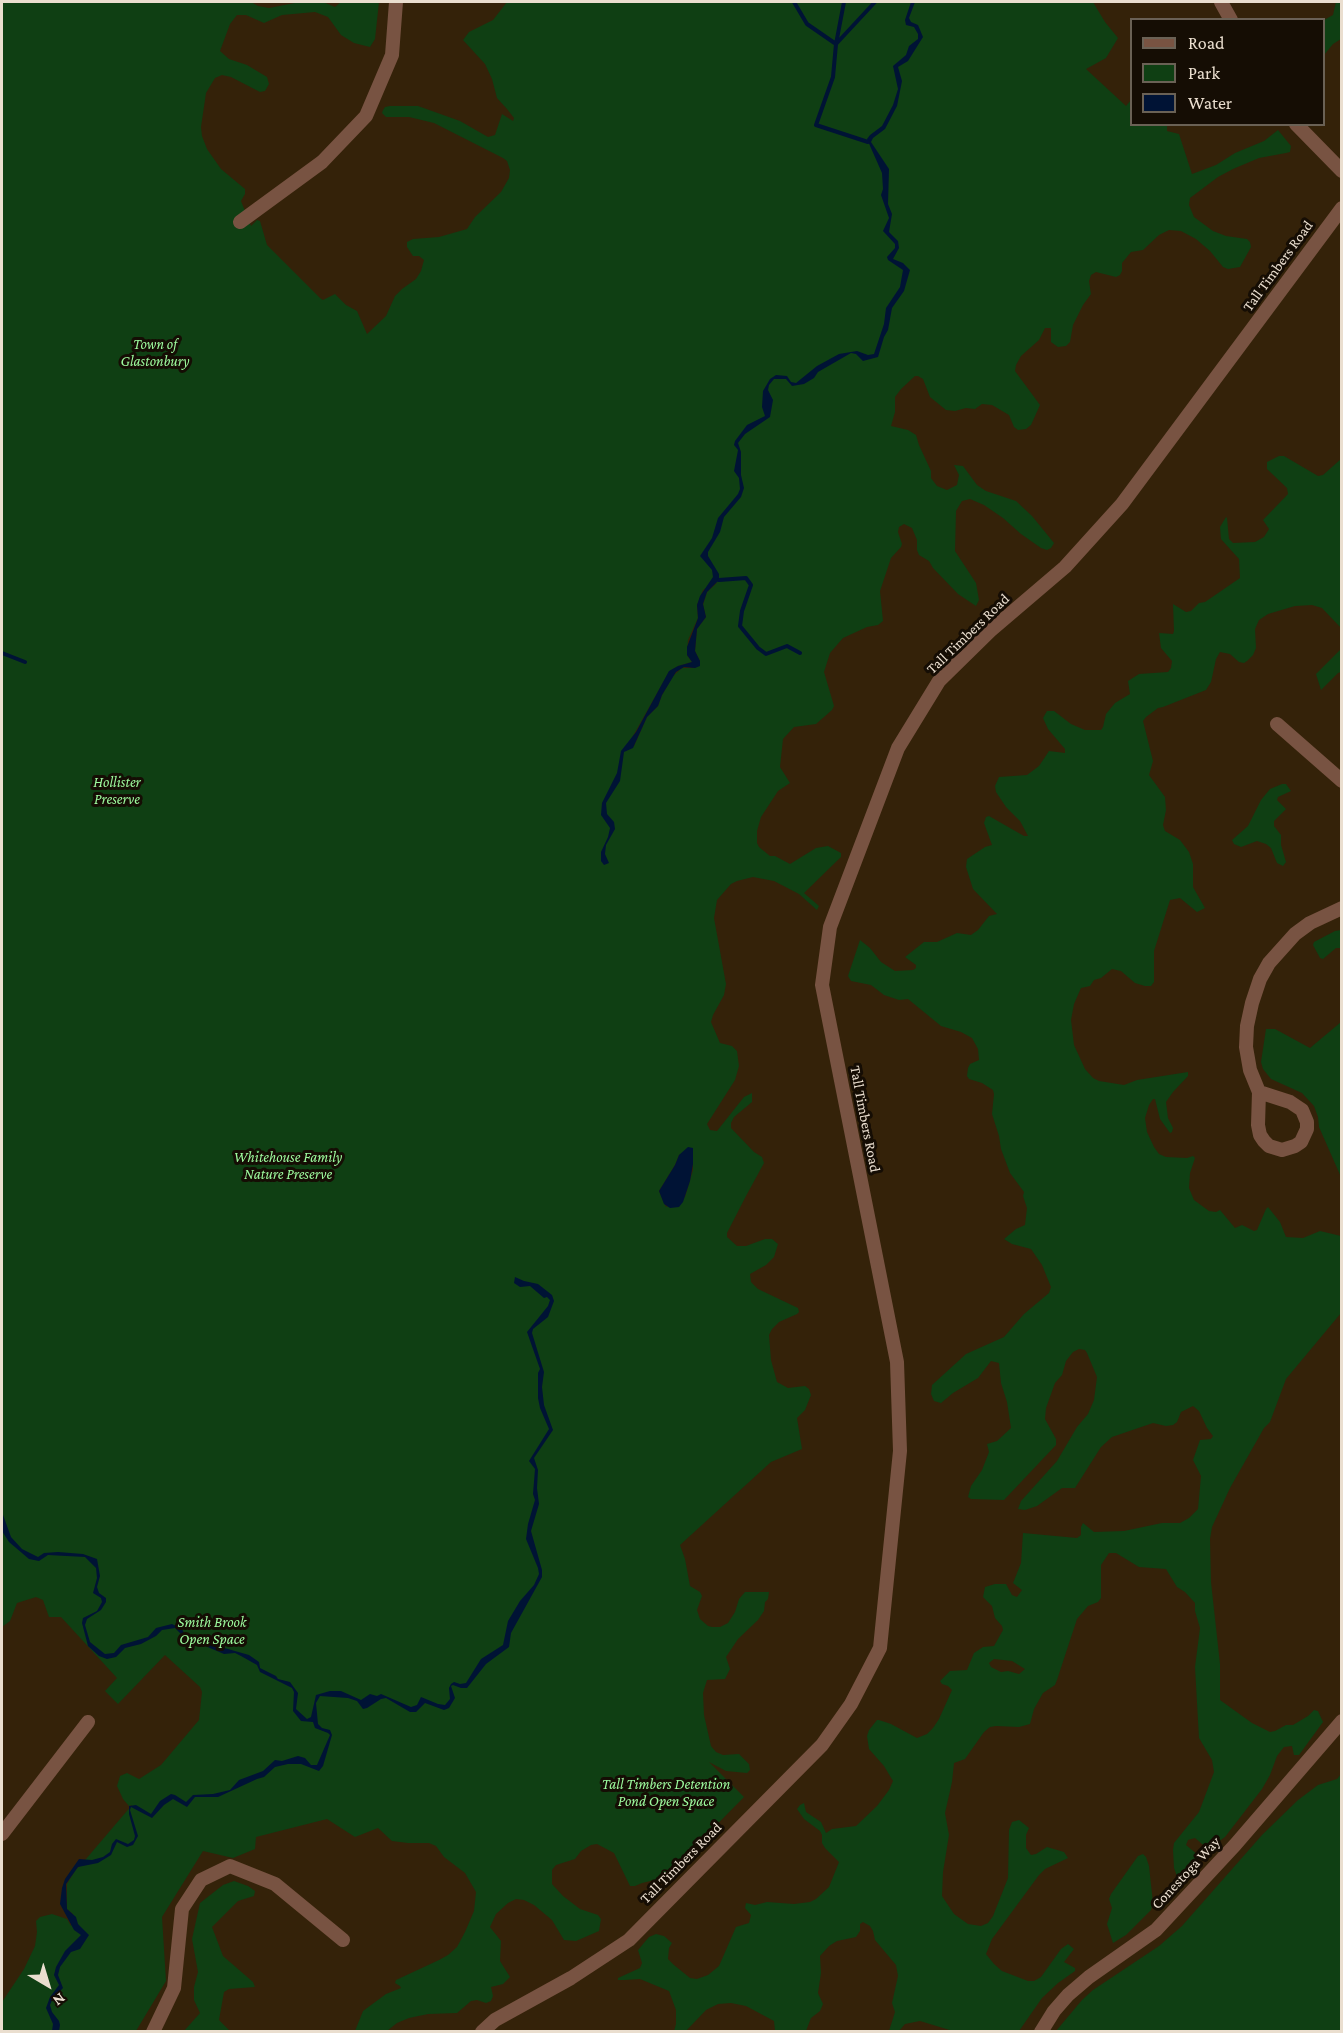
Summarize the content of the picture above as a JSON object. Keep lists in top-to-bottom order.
{
  "streets": {
    "street": ["Tall Timbers Road", "Conestoga Way"]
  },
  "parks": [
    "Town of Glastonbury",
    "Hollister Preserve",
    "Whitehouse Family Nature Preserve",
    "Smith Brook Open Space",
    "Tall Timbers Detention Pond Open Space"
  ],
  "legend": ["Road", "Park", "Water"],
  "north": "bottom right"
}
